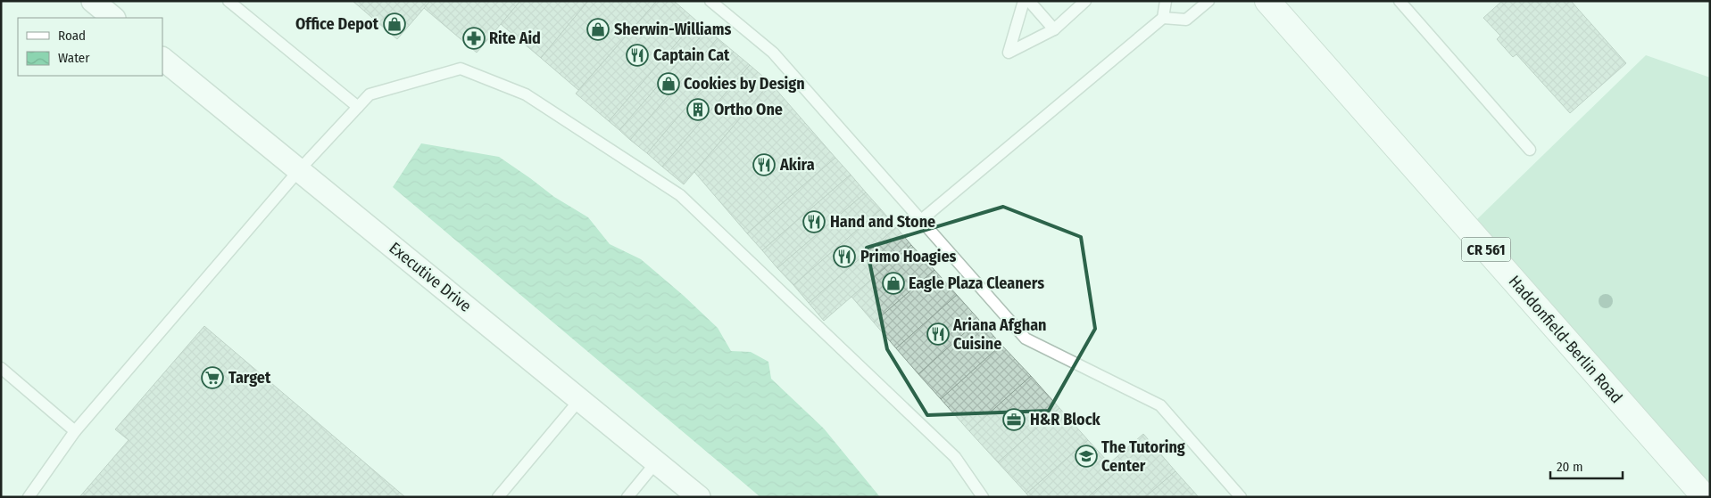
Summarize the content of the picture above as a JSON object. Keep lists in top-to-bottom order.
{
  "streets": {
    "main road": ["CR 561", "Haddonfield-Berlin Road"],
    "street": ["Executive Drive"]
  },
  "places": {
    "shop": [
      "Office Depot",
      "Sherwin-Williams",
      "Cookies by Design",
      "Eagle Plaza Cleaners"
    ],
    "pharmacy": ["Rite Aid"],
    "restaurant": [
      "Captain Cat",
      "Akira",
      "Hand and Stone",
      "Primo Hoagies",
      "Ariana Afghan Cuisine"
    ],
    "building": ["Ortho One"],
    "supermarket": ["Target"],
    "office": ["H&R Block"],
    "school or university": ["The Tutoring Center"]
  },
  "legend": ["Road", "Water"],
  "scale_bar": "20 m"
}
